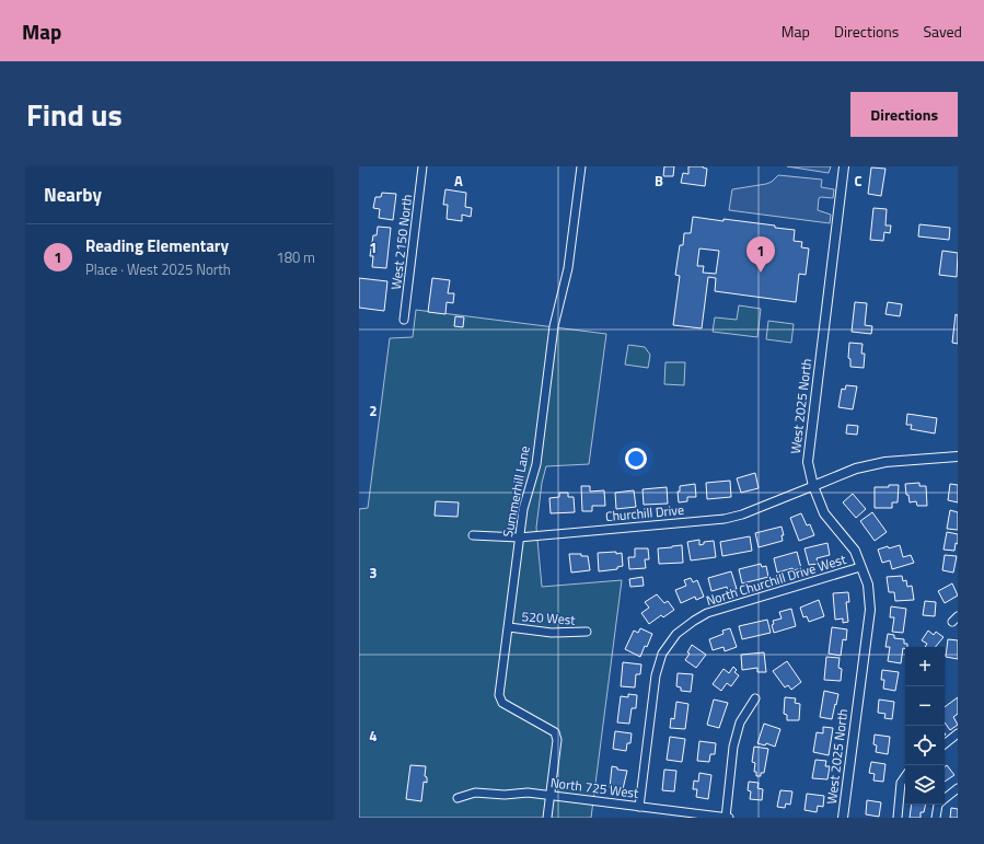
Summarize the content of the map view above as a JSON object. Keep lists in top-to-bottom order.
{
  "streets": {
    "street": [
      "West 2150 North",
      "West 2025 North",
      "Summerhill Lane",
      "Churchill Drive",
      "North Churchill Drive West",
      "520 West",
      "North 725 West"
    ]
  },
  "crossings": [
    ["West 2025 North", "Churchill Drive"],
    ["West 2025 North", "North Churchill Drive West"],
    ["Summerhill Lane", "Churchill Drive"],
    ["Summerhill Lane", "520 West"],
    ["Summerhill Lane", "North 725 West"],
    ["North Churchill Drive West", "North 725 West"]
  ],
  "page": {
    "header": "Map",
    "nav": ["Map", "Directions", "Saved"],
    "title": "Find us",
    "buttons": "Directions",
    "heading": "Nearby",
    "list": [
      {
        "mark": "1",
        "name": "Reading Elementary",
        "note": "Place · West 2025 North",
        "value": "180 m"
      }
    ],
    "pins": "1",
    "map_buttons": ["+", "−"]
  },
  "grid": {
    "columns": ["A", "B", "C"],
    "rows": [
      "1",
      "2",
      "3",
      "4"
    ]
  }
}
